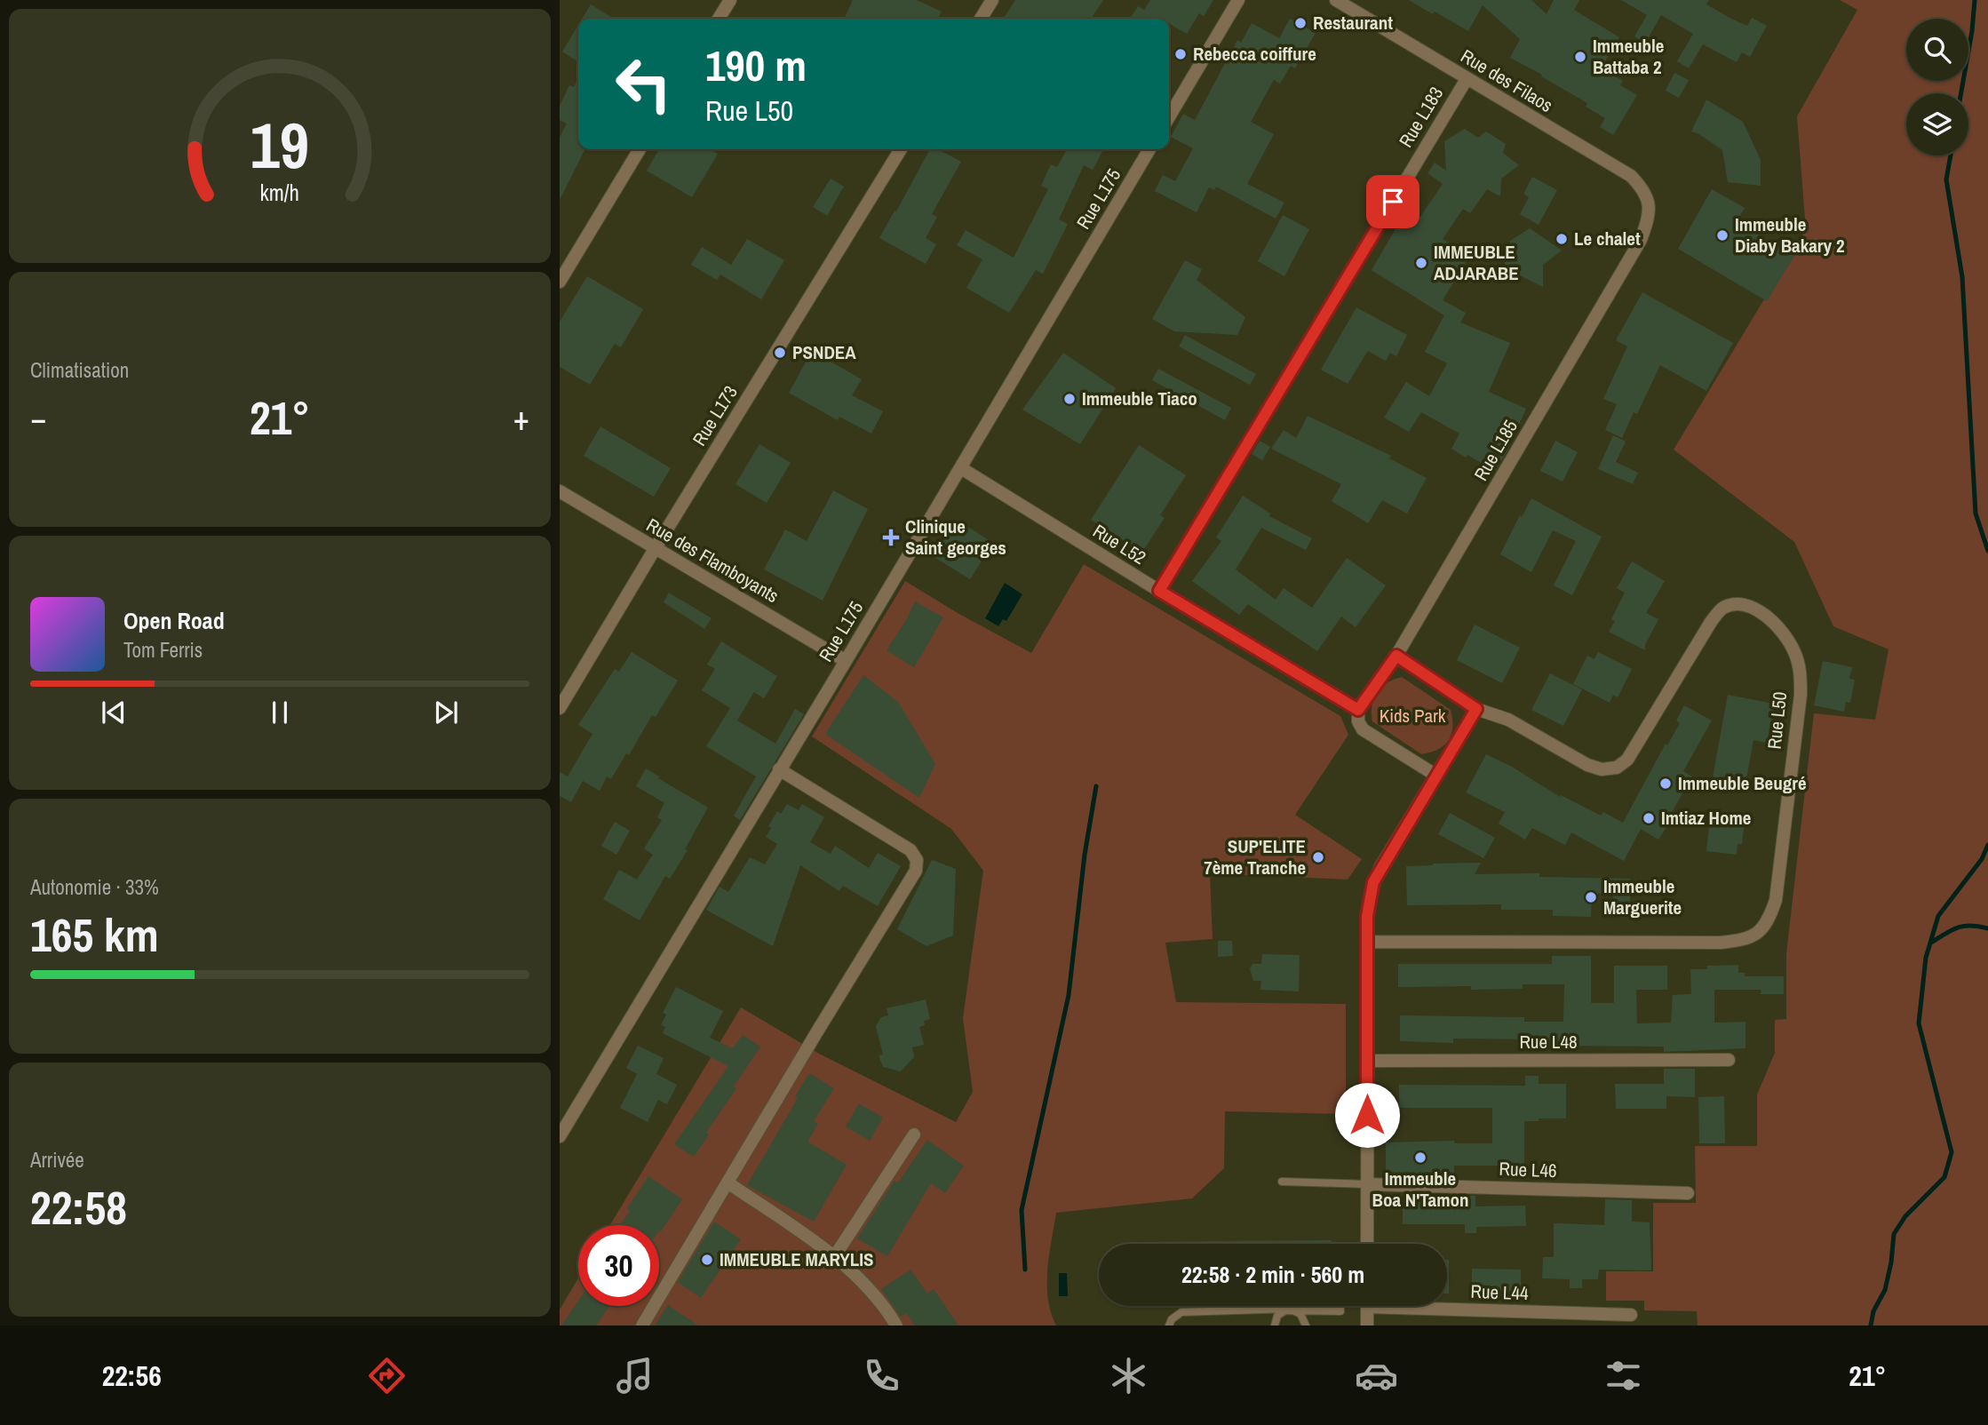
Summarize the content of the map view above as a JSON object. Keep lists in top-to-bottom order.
{
  "streets": {
    "street": [
      "Rue des Filaos",
      "Rue L183",
      "Rue L175",
      "Rue L173",
      "Rue L185",
      "Rue L52",
      "Rue des Flamboyants",
      "Rue L50",
      "Rue L48",
      "Rue L46",
      "Rue L44"
    ]
  },
  "crossings": [
    ["Rue des Filaos", "Rue L183"],
    ["Rue des Filaos", "Rue L185"],
    ["Rue L183", "Rue L52"],
    ["Rue L175", "Rue L52"],
    ["Rue L175", "Rue des Flamboyants"],
    ["Rue L173", "Rue des Flamboyants"],
    ["Rue L185", "Rue L52"],
    ["Rue L185", "Rue L50"]
  ],
  "parks": ["Kids Park"],
  "places": {
    "other": [
      "Restaurant",
      "Rebecca coiffure",
      "Immeuble Battaba 2",
      "Immeuble Diaby Bakary 2",
      "Le chalet",
      "IMMEUBLE ADJARABE",
      "PSNDEA",
      "Immeuble Tiaco",
      "Immeuble Beugré",
      "Imtiaz Home",
      "SUP'ELITE 7ème Tranche",
      "Immeuble Marguerite",
      "Immeuble Boa N'Tamon",
      "IMMEUBLE MARYLIS"
    ],
    "health": ["Clinique Saint georges"]
  },
  "page": {
    "turn": ["190 m", "Rue L50"],
    "tile": [
      "Climatisation",
      ["Autonomie · 33%", "165 km"],
      ["Arrivée", "22:58"]
    ],
    "heat": ["−", "21°", "+"],
    "song": ["Open Road", "Tom Ferris"],
    "limit": "30",
    "trip": "22:58 · 2 min · 560 m",
    "tabs": ["22:56", "21°"],
    "gauge": ["19", "km/h"]
  }
}
